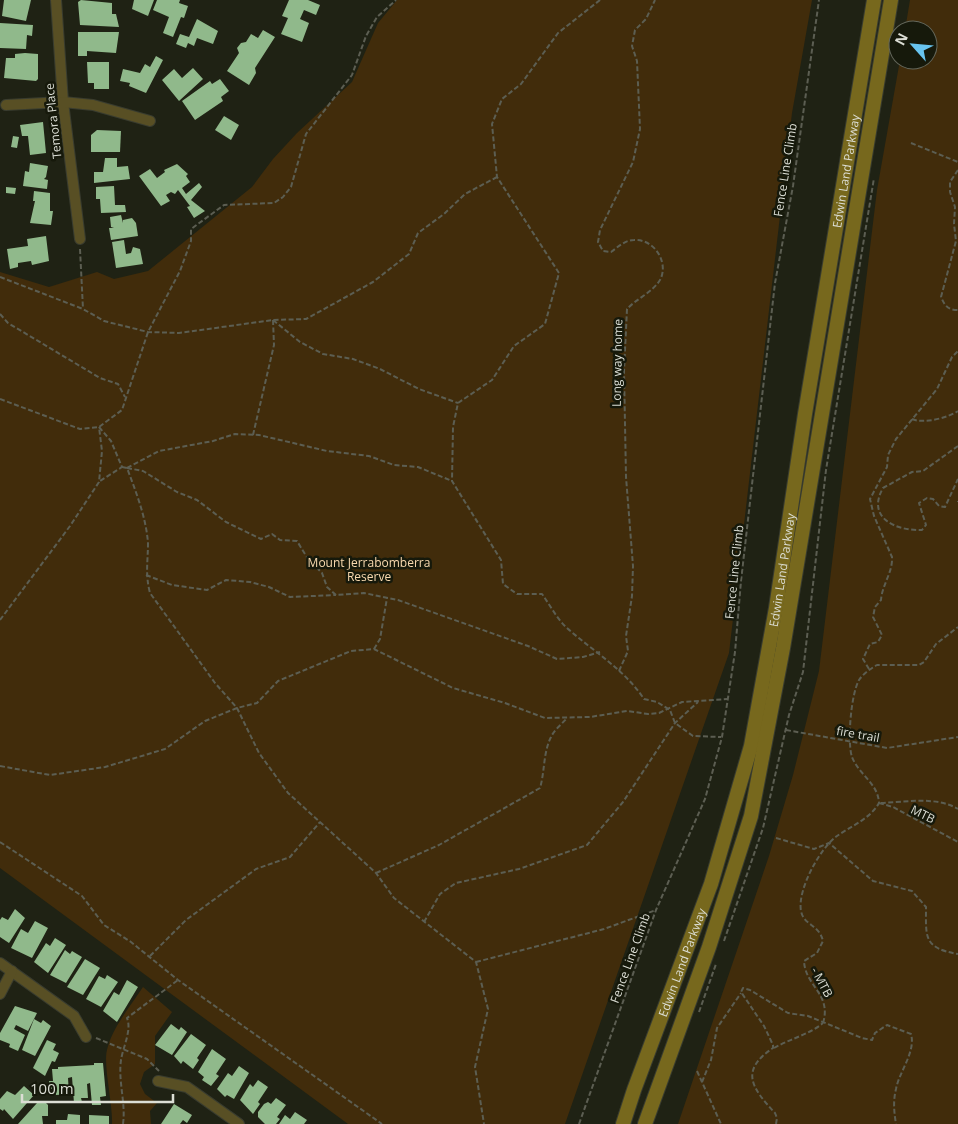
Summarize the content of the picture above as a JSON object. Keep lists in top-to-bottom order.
{
  "streets": {
    "main road": ["Edwin Land Parkway"],
    "street": ["Temora Place"],
    "path": [
      "Fence Line Climb",
      "Long way home",
      "fire trail",
      "MTB",
      "- MTB"
    ]
  },
  "crossings": [
    ["MTB", "- MTB"]
  ],
  "parks": ["Mount Jerrabomberra Reserve"],
  "scale_bar": "100 m",
  "north": "top left"
}
